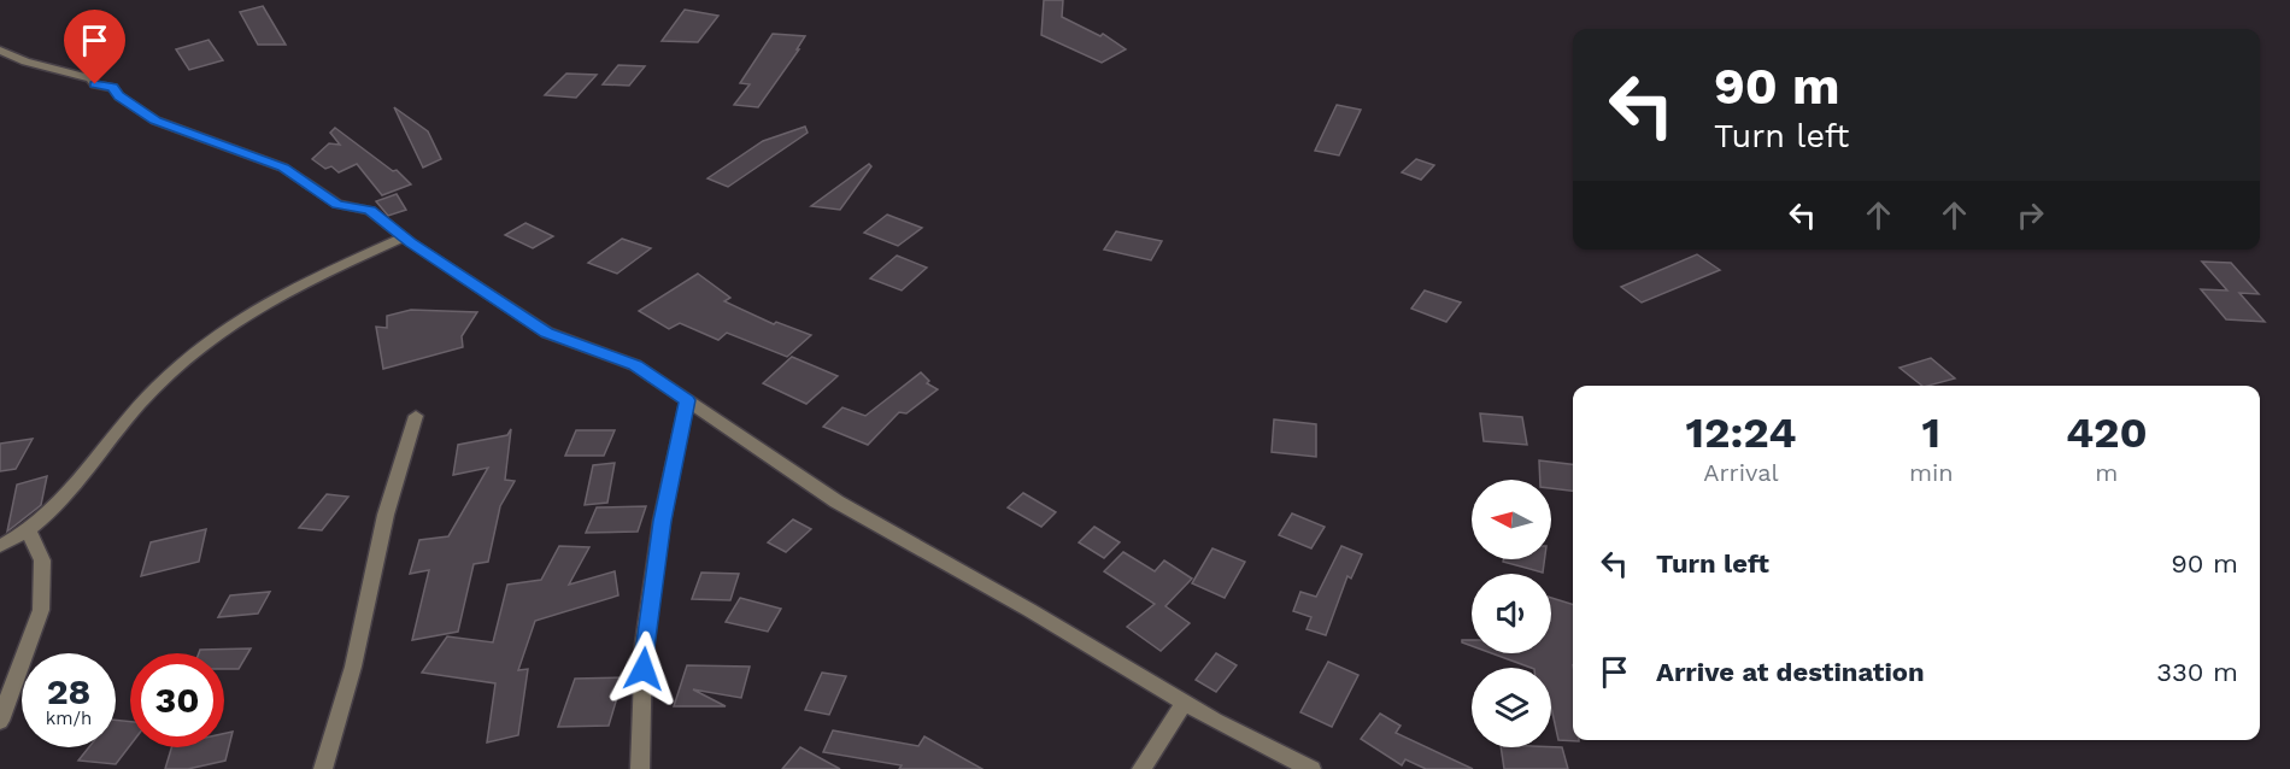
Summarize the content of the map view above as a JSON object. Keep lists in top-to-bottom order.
{
  "north": "left",
  "page": {
    "turn": ["90 m", "Turn left"],
    "eta": [
      "12:24",
      "Arrival",
      "1",
      "min",
      "420",
      "m"
    ],
    "list": [
      {
        "name": "Turn left",
        "value": "90 m"
      },
      {
        "name": "Arrive at destination",
        "value": "330 m"
      }
    ],
    "speed": "28 km/h",
    "limit": "30"
  }
}
